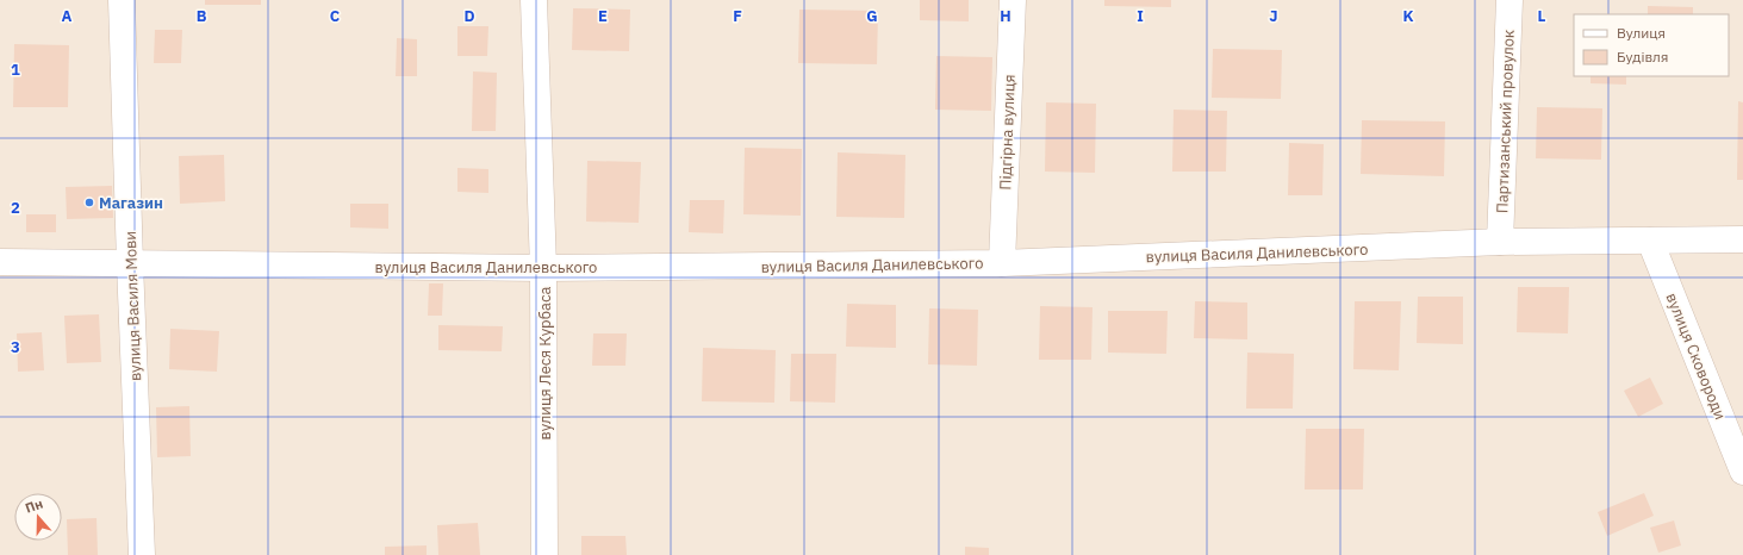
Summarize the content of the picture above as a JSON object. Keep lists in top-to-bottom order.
{
  "streets": {
    "street": [
      "Партизанський провулок",
      "Підгірна вулиця",
      "вулиця Василя Данилевського",
      "вулиця Василя Мови",
      "вулиця Сковороди",
      "вулиця Леся Курбаса"
    ]
  },
  "crossings": [
    ["Партизанський провулок", "вулиця Василя Данилевського"],
    ["Підгірна вулиця", "вулиця Василя Данилевського"],
    ["вулиця Василя Данилевського", "вулиця Василя Мови"],
    ["вулиця Василя Данилевського", "вулиця Сковороди"],
    ["вулиця Василя Данилевського", "вулиця Леся Курбаса"]
  ],
  "places": ["Магазин"],
  "legend": ["Вулиця", "Будівля"],
  "north": "top",
  "grid": {
    "columns": [
      "A",
      "B",
      "C",
      "D",
      "E",
      "F",
      "G",
      "H",
      "I",
      "J",
      "K",
      "L"
    ],
    "rows": ["1", "2", "3"]
  }
}
